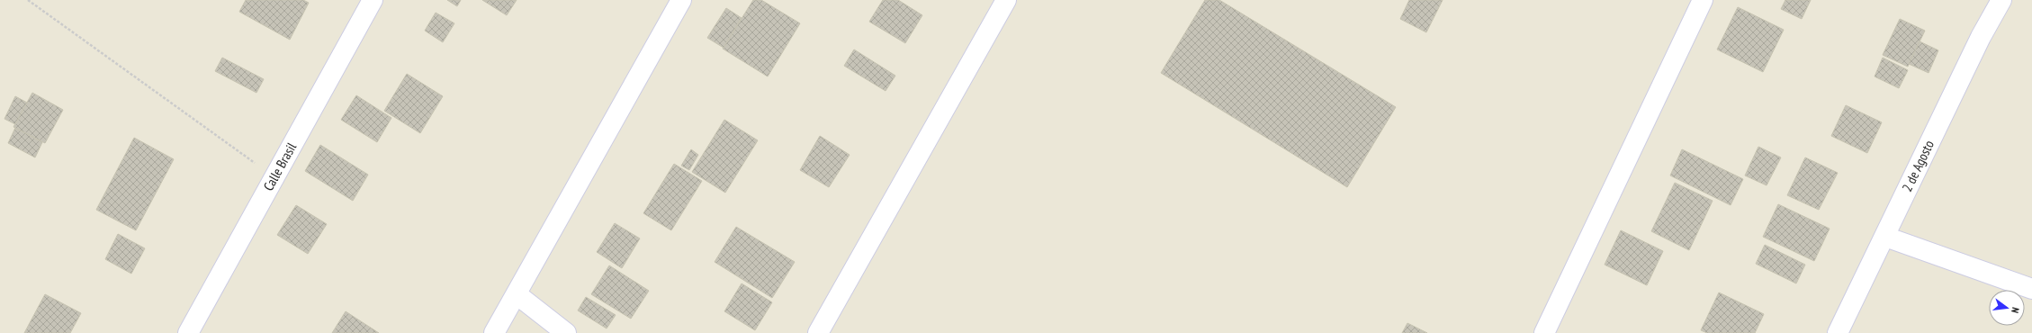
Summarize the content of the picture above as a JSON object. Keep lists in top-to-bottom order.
{
  "streets": {
    "street": ["Calle Brasil", "2 de Agosto"]
  },
  "north": "right"
}
